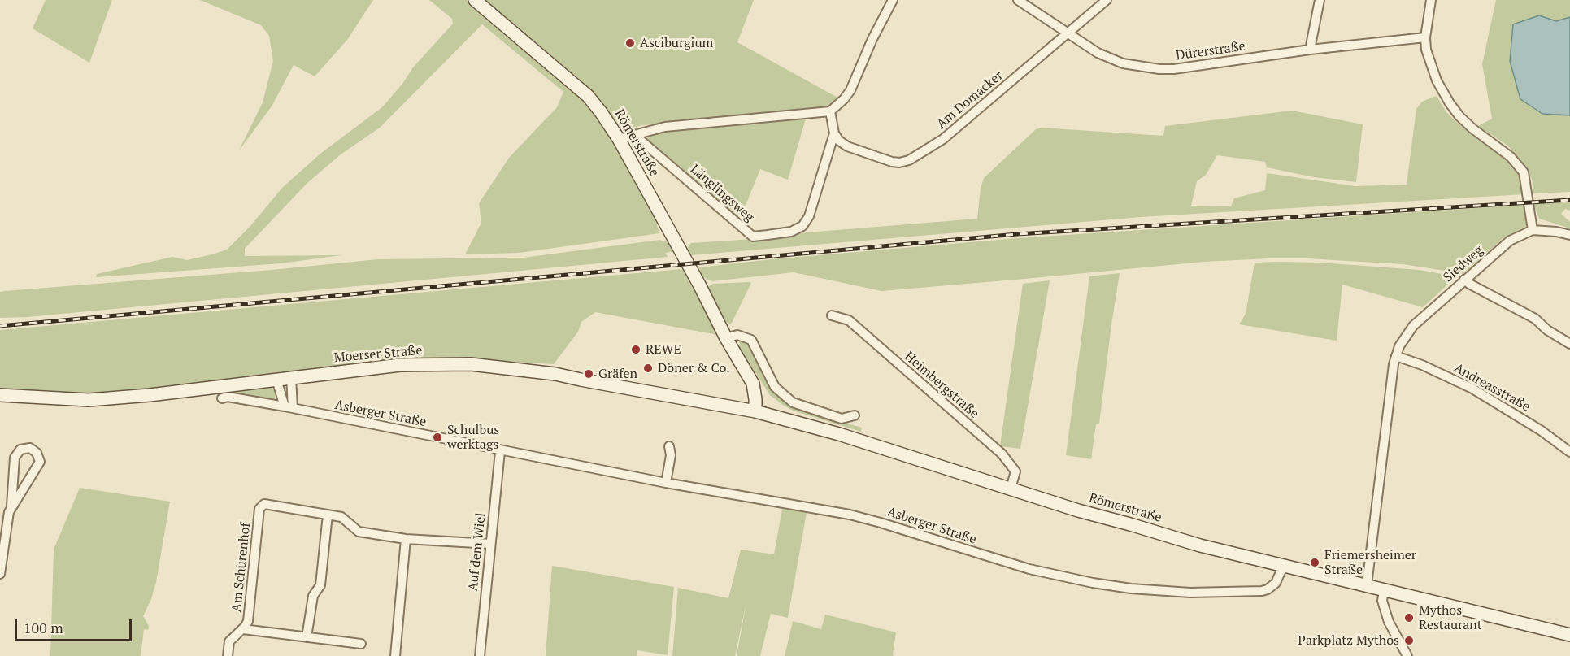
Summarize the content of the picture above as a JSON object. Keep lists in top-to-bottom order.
{
  "streets": {
    "street": [
      "Dürerstraße",
      "Am Domacker",
      "Römerstraße",
      "Länglingsweg",
      "Siedweg",
      "Moerser Straße",
      "Heimbergstraße",
      "Andreasstraße",
      "Asberger Straße",
      "Auf dem Wiel",
      "Am Schürenhof"
    ]
  },
  "crossings": [
    ["Dürerstraße", "Am Domacker"],
    ["Am Domacker", "Länglingsweg"],
    ["Römerstraße", "Siedweg"],
    ["Römerstraße", "Moerser Straße"],
    ["Römerstraße", "Heimbergstraße"],
    ["Römerstraße", "Asberger Straße"],
    ["Siedweg", "Andreasstraße"],
    ["Asberger Straße", "Auf dem Wiel"],
    ["Auf dem Wiel", "Am Schürenhof"]
  ],
  "places": [
    "Asciburgium",
    "REWE",
    "Döner & Co.",
    "Gräfen",
    "Schulbus werktags",
    "Friemersheimer Straße",
    "Mythos Restaurant",
    "Parkplatz Mythos"
  ],
  "scale_bar": "100 m"
}
